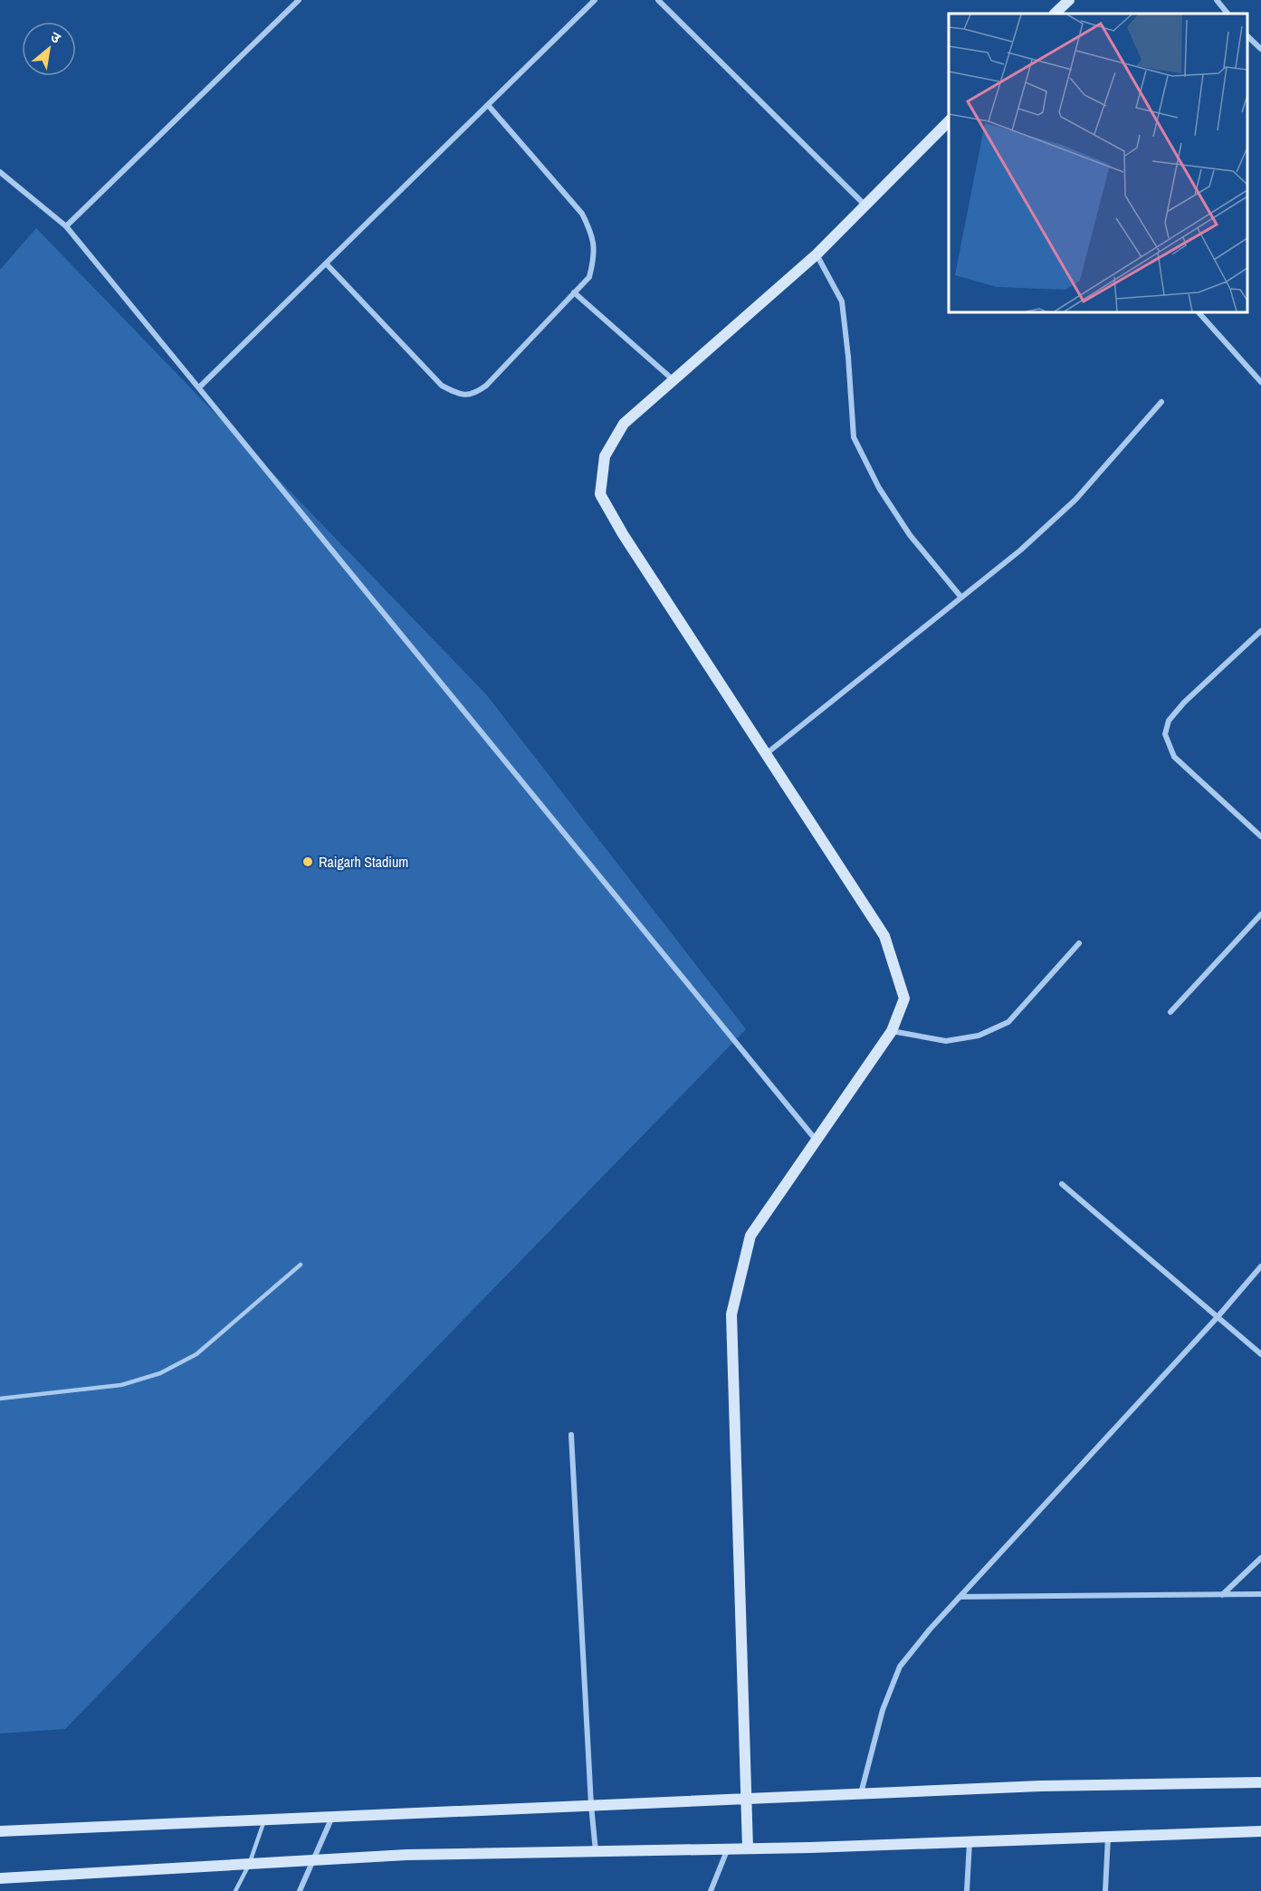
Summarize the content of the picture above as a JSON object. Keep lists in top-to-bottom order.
{
  "places": ["Raigarh Stadium"],
  "north": "top right"
}
